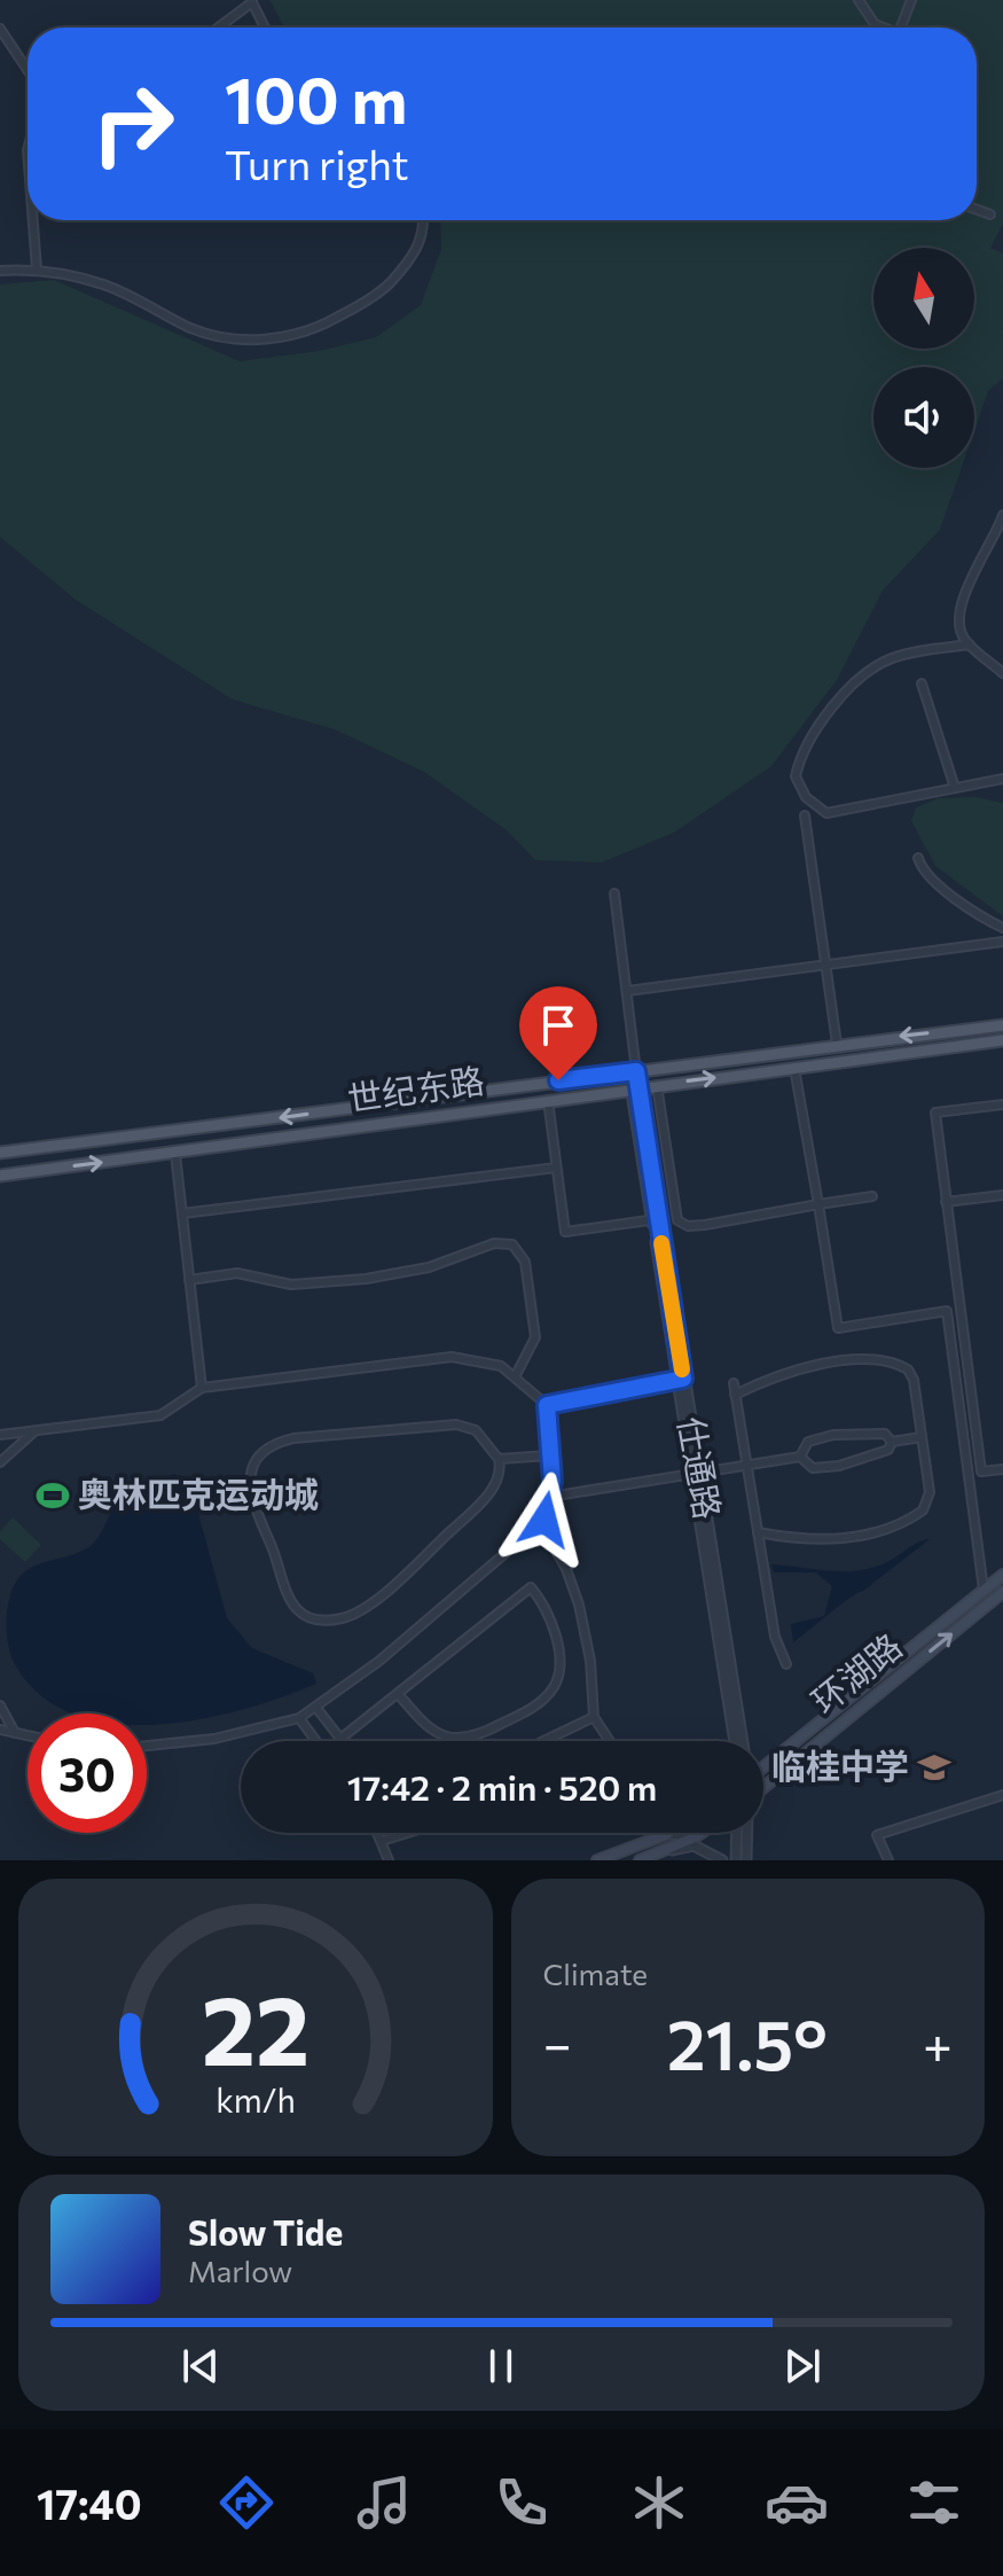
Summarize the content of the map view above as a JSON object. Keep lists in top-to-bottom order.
{
  "streets": {
    "main road": ["世纪东路", "环湖路"],
    "street": ["仕通路"]
  },
  "crossings": [
    ["世纪东路", "仕通路"]
  ],
  "places": {
    "sports": ["奥林匹克运动城"],
    "school or university": ["临桂中学"]
  },
  "north": "top",
  "page": {
    "turn": ["100 m", "Turn right"],
    "limit": "30",
    "trip": "17:42 · 2 min · 520 m",
    "tile": "Climate",
    "heat": ["−", "21.5°", "+"],
    "song": ["Slow Tide", "Marlow"],
    "tabs": "17:40",
    "gauge": ["22", "km/h"]
  }
}
